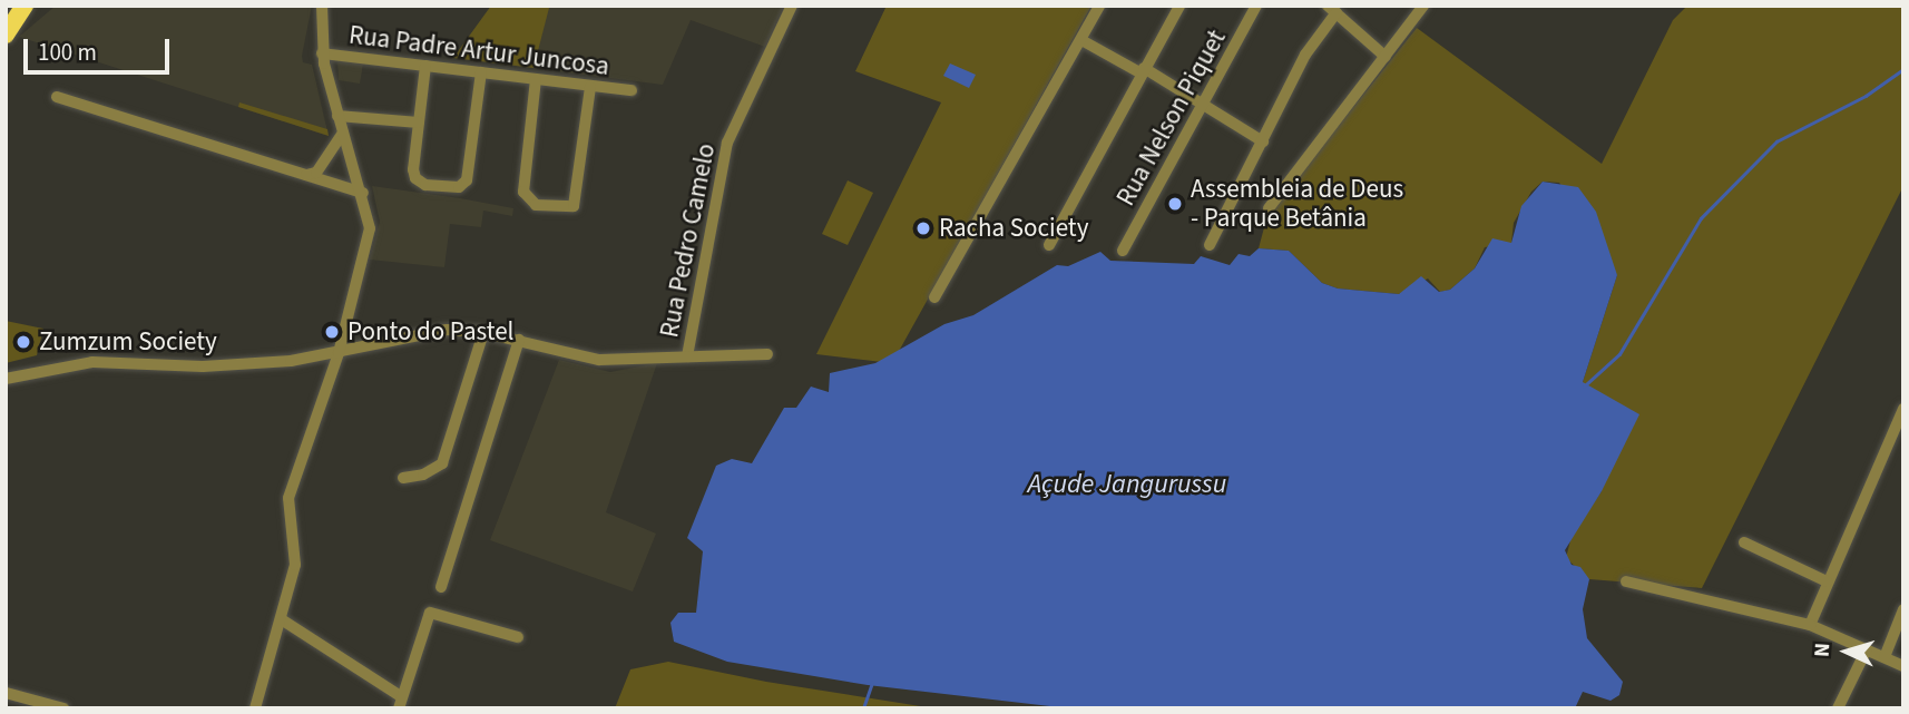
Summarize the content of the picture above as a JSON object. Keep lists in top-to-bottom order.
{
  "streets": {
    "street": ["Rua Padre Artur Juncosa", "Rua Nelson Piquet", "Rua Pedro Camelo"]
  },
  "water": ["Açude Jangurussu"],
  "places": [
    "Assembleia de Deus - Parque Betânia",
    "Racha Society",
    "Ponto do Pastel",
    "Zumzum Society"
  ],
  "scale_bar": "100 m",
  "north": "left"
}
